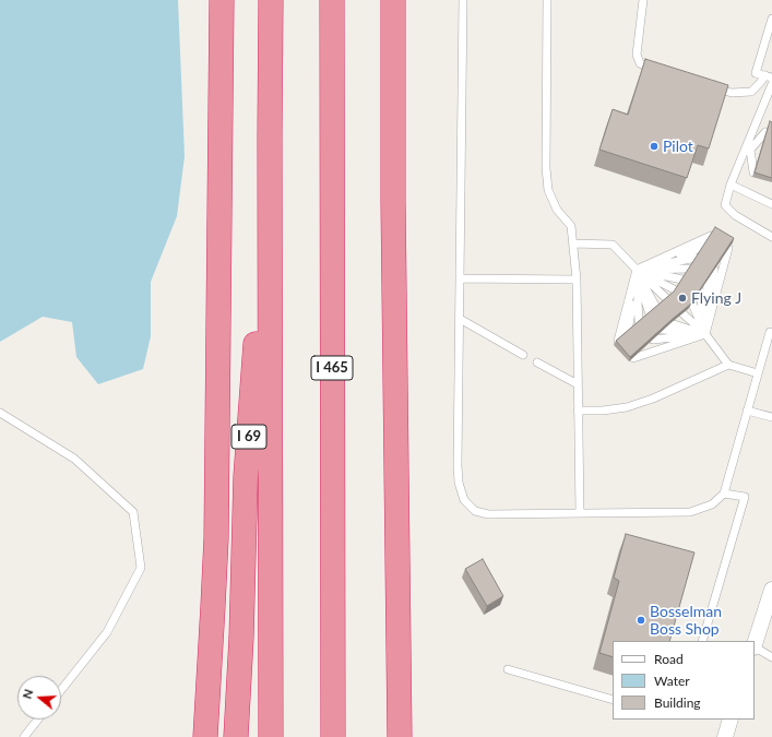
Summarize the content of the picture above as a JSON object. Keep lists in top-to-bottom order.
{
  "streets": {
    "highway": ["I 465", "I 69"]
  },
  "places": ["Pilot", "Flying J", "Bosselman Boss Shop"],
  "legend": ["Road", "Water", "Building"],
  "north": "left"
}
